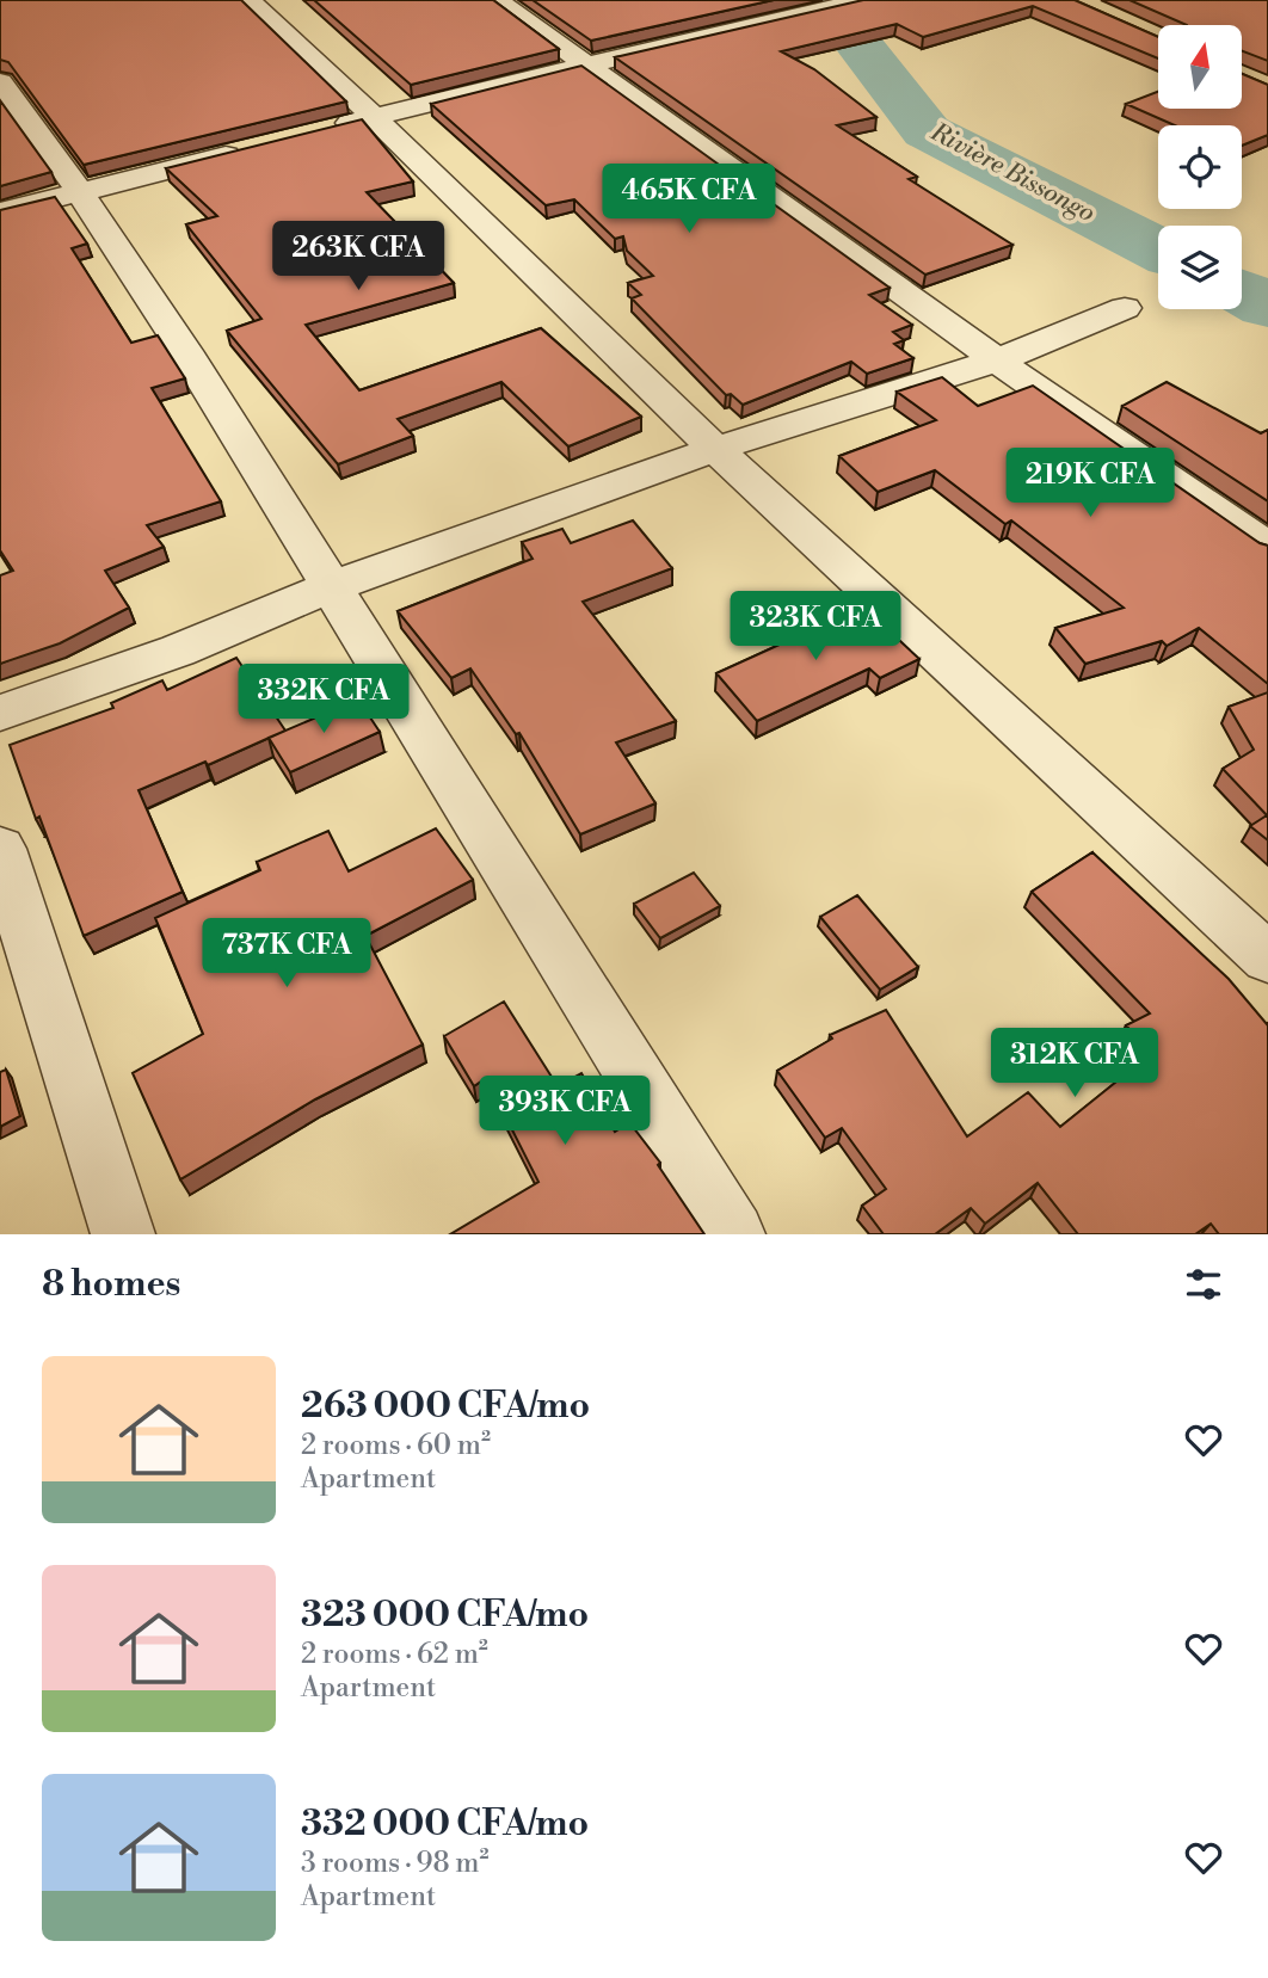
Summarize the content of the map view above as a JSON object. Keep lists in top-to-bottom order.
{
  "water": ["Rivière Bissongo"],
  "north": "top",
  "page": {
    "price": [
      "465K CFA",
      "263K CFA",
      "219K CFA",
      "323K CFA",
      "332K CFA",
      "737K CFA",
      "312K CFA",
      "393K CFA"
    ],
    "heading": "8 homes",
    "list": [
      {
        "name": "263 000 CFA/mo",
        "note": "2 rooms · 60 m² · Apartment"
      },
      {
        "name": "323 000 CFA/mo",
        "note": "2 rooms · 62 m² · Apartment"
      },
      {
        "name": "332 000 CFA/mo",
        "note": "3 rooms · 98 m² · Apartment"
      }
    ]
  }
}
